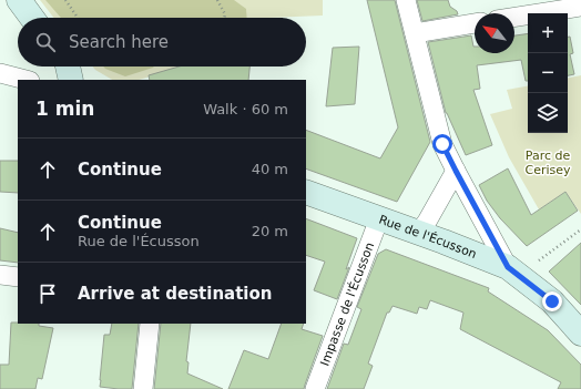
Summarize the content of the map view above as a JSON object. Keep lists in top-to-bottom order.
{
  "streets": {
    "street": ["Rue de l'Écusson", "Impasse de l'Écusson"]
  },
  "crossings": [
    ["Rue de l'Écusson", "Impasse de l'Écusson"]
  ],
  "parks": ["Parc de Cerisey"],
  "north": "top left",
  "page": {
    "map_buttons": ["+", "−"],
    "search": "Search here",
    "heading": ["1 min", "Walk · 60 m"],
    "list": [
      ["Continue", "40 m"],
      ["Continue", "Rue de l'Écusson", "20 m"],
      "Arrive at destination"
    ]
  }
}
